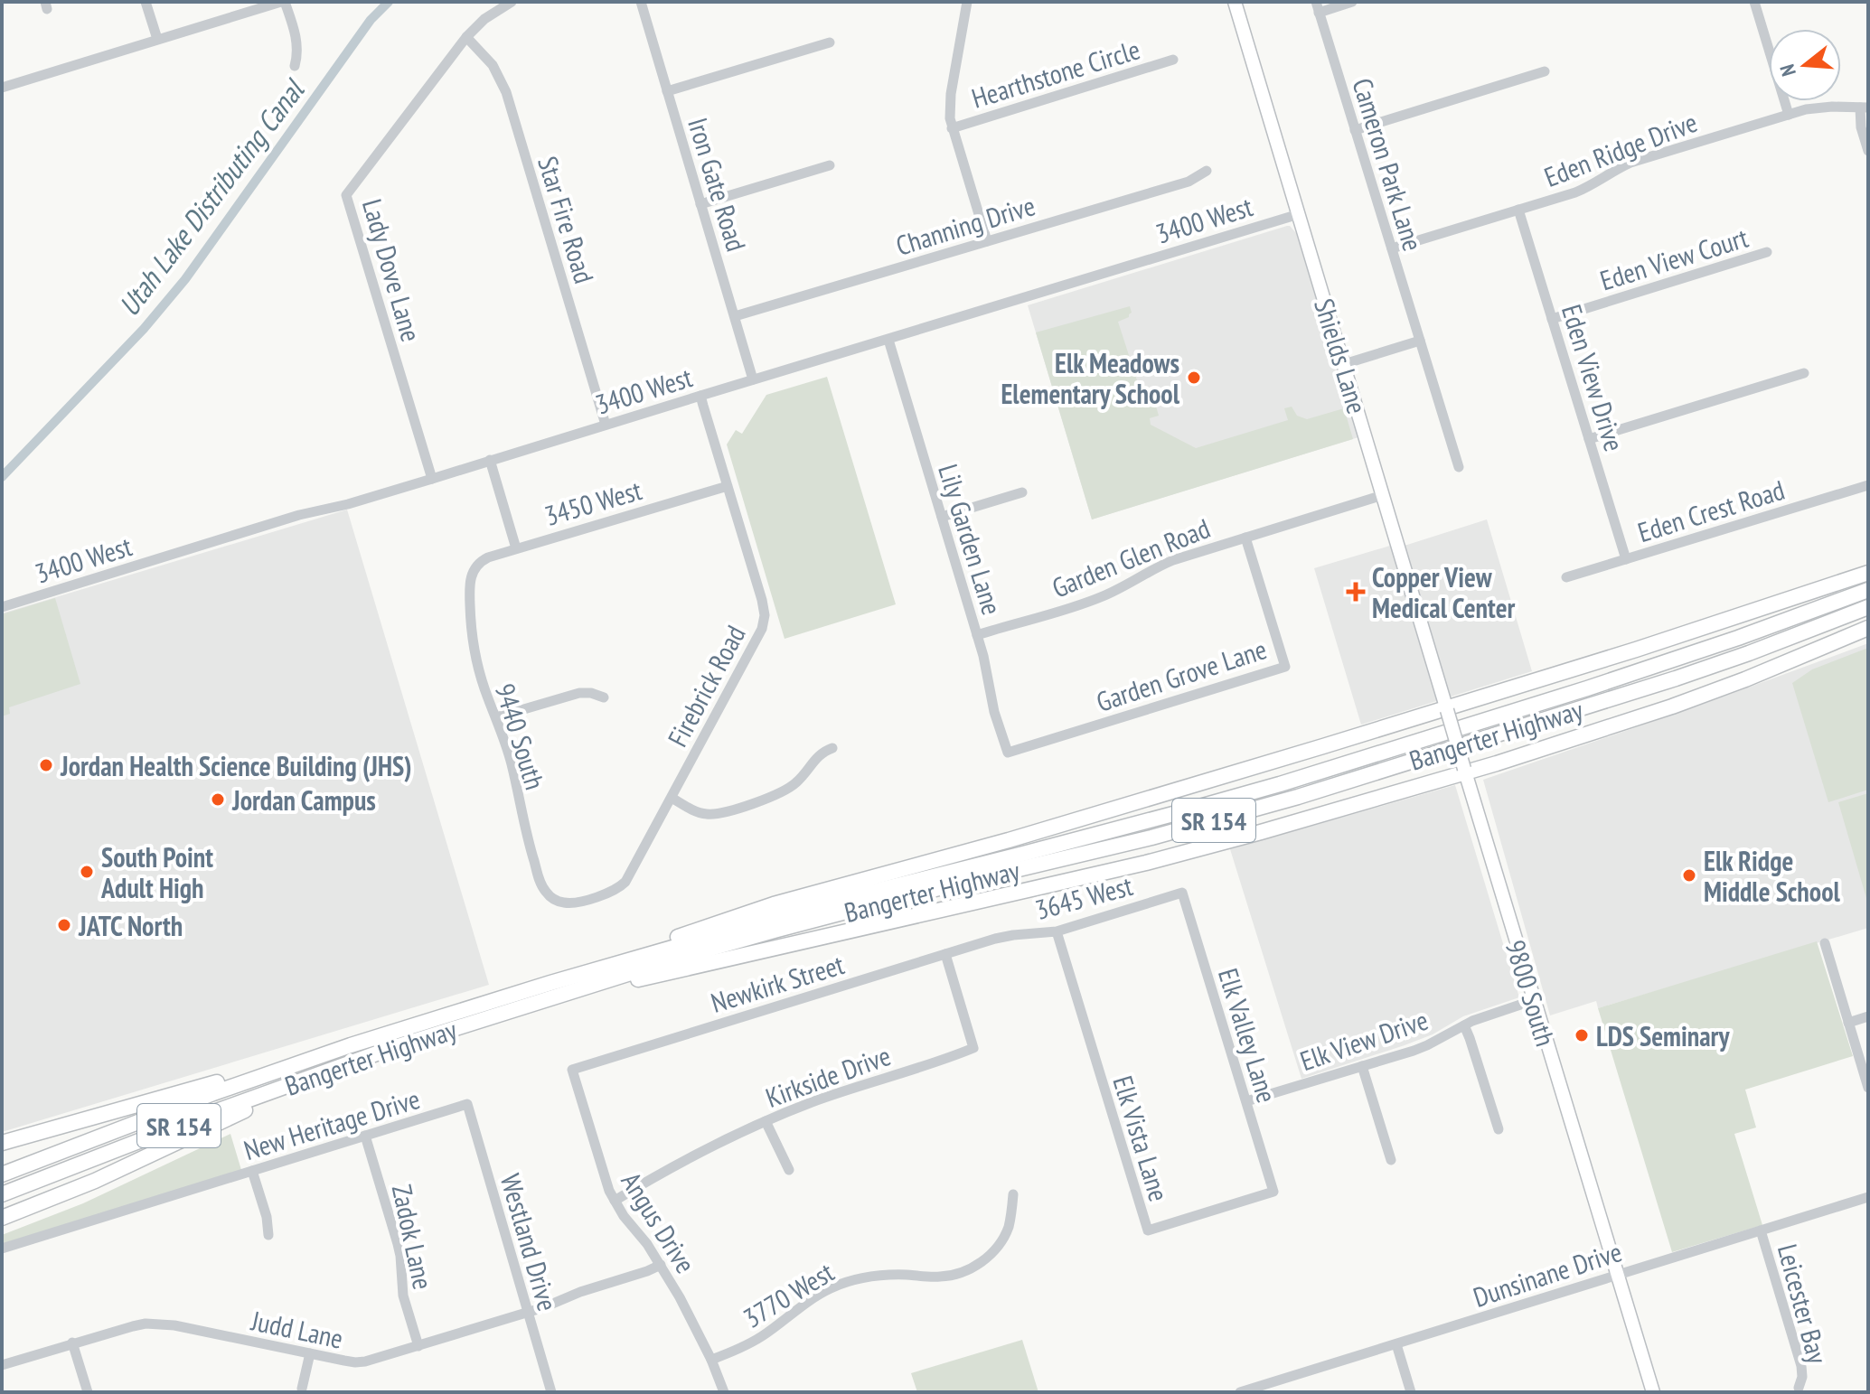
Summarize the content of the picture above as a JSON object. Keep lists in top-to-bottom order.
{
  "streets": {
    "highway": ["Bangerter Highway", "SR 154"],
    "main road": ["Shields Lane", "9800 South"],
    "street": [
      "Hearthstone Circle",
      "Eden Ridge Drive",
      "Cameron Park Lane",
      "Iron Gate Road",
      "Star Fire Road",
      "3400 West",
      "Channing Drive",
      "Eden View Court",
      "Lady Dove Lane",
      "Eden View Drive",
      "3450 West",
      "Eden Crest Road",
      "Lily Garden Lane",
      "Garden Glen Road",
      "Garden Grove Lane",
      "Firebrick Road",
      "9440 South",
      "3645 West",
      "Newkirk Street",
      "Elk Valley Lane",
      "Elk View Drive",
      "Kirkside Drive",
      "New Heritage Drive",
      "Elk Vista Lane",
      "Angus Drive",
      "Zadok Lane",
      "Westland Drive",
      "Dunsinane Drive",
      "3770 West",
      "Leicester Bay",
      "Judd Lane"
    ]
  },
  "crossings": [
    ["Eden Ridge Drive", "Cameron Park Lane"],
    ["Eden Ridge Drive", "Eden View Drive"],
    ["Iron Gate Road", "3400 West"],
    ["Iron Gate Road", "Channing Drive"],
    ["Star Fire Road", "3400 West"],
    ["Star Fire Road", "Lady Dove Lane"],
    ["3400 West", "Lady Dove Lane"],
    ["3400 West", "Shields Lane"],
    ["3400 West", "Lily Garden Lane"],
    ["3400 West", "Firebrick Road"],
    ["Eden View Court", "Eden View Drive"],
    ["Shields Lane", "Garden Glen Road"],
    ["Shields Lane", "9800 South"],
    ["Eden View Drive", "Eden Crest Road"],
    ["3450 West", "Firebrick Road"],
    ["3450 West", "9440 South"],
    ["Lily Garden Lane", "Garden Glen Road"],
    ["Lily Garden Lane", "Garden Grove Lane"],
    ["Garden Glen Road", "Garden Grove Lane"],
    ["Firebrick Road", "9440 South"],
    ["3645 West", "Newkirk Street"],
    ["3645 West", "Elk Valley Lane"],
    ["3645 West", "Elk Vista Lane"],
    ["Newkirk Street", "Kirkside Drive"],
    ["Newkirk Street", "Angus Drive"],
    ["9800 South", "Elk View Drive"],
    ["9800 South", "Dunsinane Drive"],
    ["Elk Valley Lane", "Elk View Drive"],
    ["Elk Valley Lane", "Elk Vista Lane"],
    ["Kirkside Drive", "Angus Drive"],
    ["New Heritage Drive", "Zadok Lane"],
    ["New Heritage Drive", "Westland Drive"],
    ["Angus Drive", "3770 West"],
    ["Angus Drive", "Judd Lane"],
    ["Zadok Lane", "Judd Lane"],
    ["Westland Drive", "Judd Lane"],
    ["Dunsinane Drive", "Leicester Bay"]
  ],
  "water": ["Utah Lake Distributing Canal"],
  "places": {
    "other": [
      "Elk Meadows Elementary School",
      "Jordan Health Science Building (JHS)",
      "Jordan Campus",
      "South Point Adult High",
      "Elk Ridge Middle School",
      "JATC North",
      "LDS Seminary"
    ],
    "health": ["Copper View Medical Center"]
  },
  "north": "left"
}
